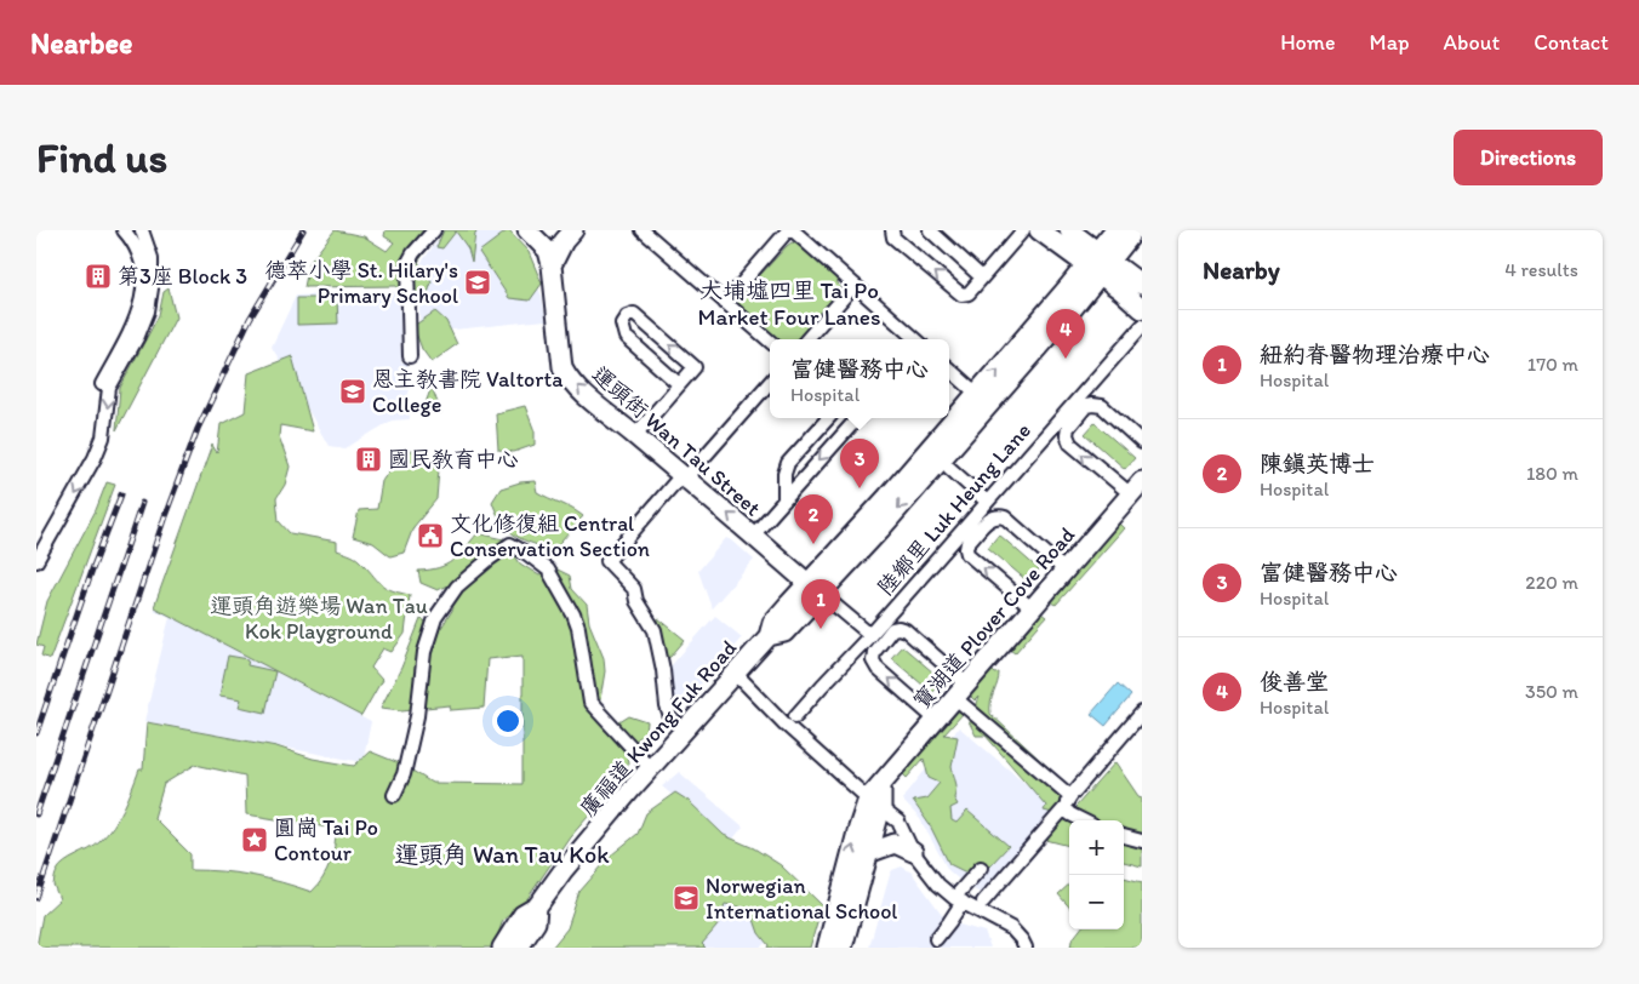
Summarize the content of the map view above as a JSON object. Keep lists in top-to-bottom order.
{
  "streets": {
    "main road": ["運頭街 Wan Tau Street", "寶湖道 Plover Cove Road", "廣福道 Kwong Fuk Road"],
    "street": ["陸鄉里 Luk Heung Lane"]
  },
  "crossings": [
    ["運頭街 Wan Tau Street", "廣福道 Kwong Fuk Road"]
  ],
  "one_way": ["運頭街 Wan Tau Street"],
  "districts": ["大埔墟四里 Tai Po Market Four Lanes", "運頭角 Wan Tau Kok"],
  "parks": ["運頭角遊樂場 Wan Tau Kok Playground"],
  "places": {
    "building": ["第3座 Block 3", "國民教育中心"],
    "school or university": ["德萃小學 St. Hilary's Primary School", "恩主教書院 Valtorta College", "Norwegian International School"],
    "public building": ["文化修復組 Central Conservation Section"],
    "place": ["圓崗 Tai Po Contour"]
  },
  "page": {
    "header": "Nearbee",
    "nav": [
      "Home",
      "Map",
      "About",
      "Contact"
    ],
    "buttons": "Directions",
    "title": "Find us",
    "heading": ["Nearby", "4 results"],
    "pins": [
      "4",
      "3",
      "2",
      "1"
    ],
    "list": [
      {
        "mark": "1",
        "name": "紐約脊醫物理治療中心",
        "note": "Hospital",
        "value": "170 m"
      },
      {
        "mark": "2",
        "name": "陳鎮英博士",
        "note": "Hospital",
        "value": "180 m"
      },
      {
        "mark": "3",
        "name": "富健醫務中心",
        "note": "Hospital",
        "value": "220 m"
      },
      {
        "mark": "4",
        "name": "俊善堂",
        "note": "Hospital",
        "value": "350 m"
      }
    ],
    "popup": ["富健醫務中心", "Hospital"],
    "map_buttons": ["+", "−"]
  }
}
